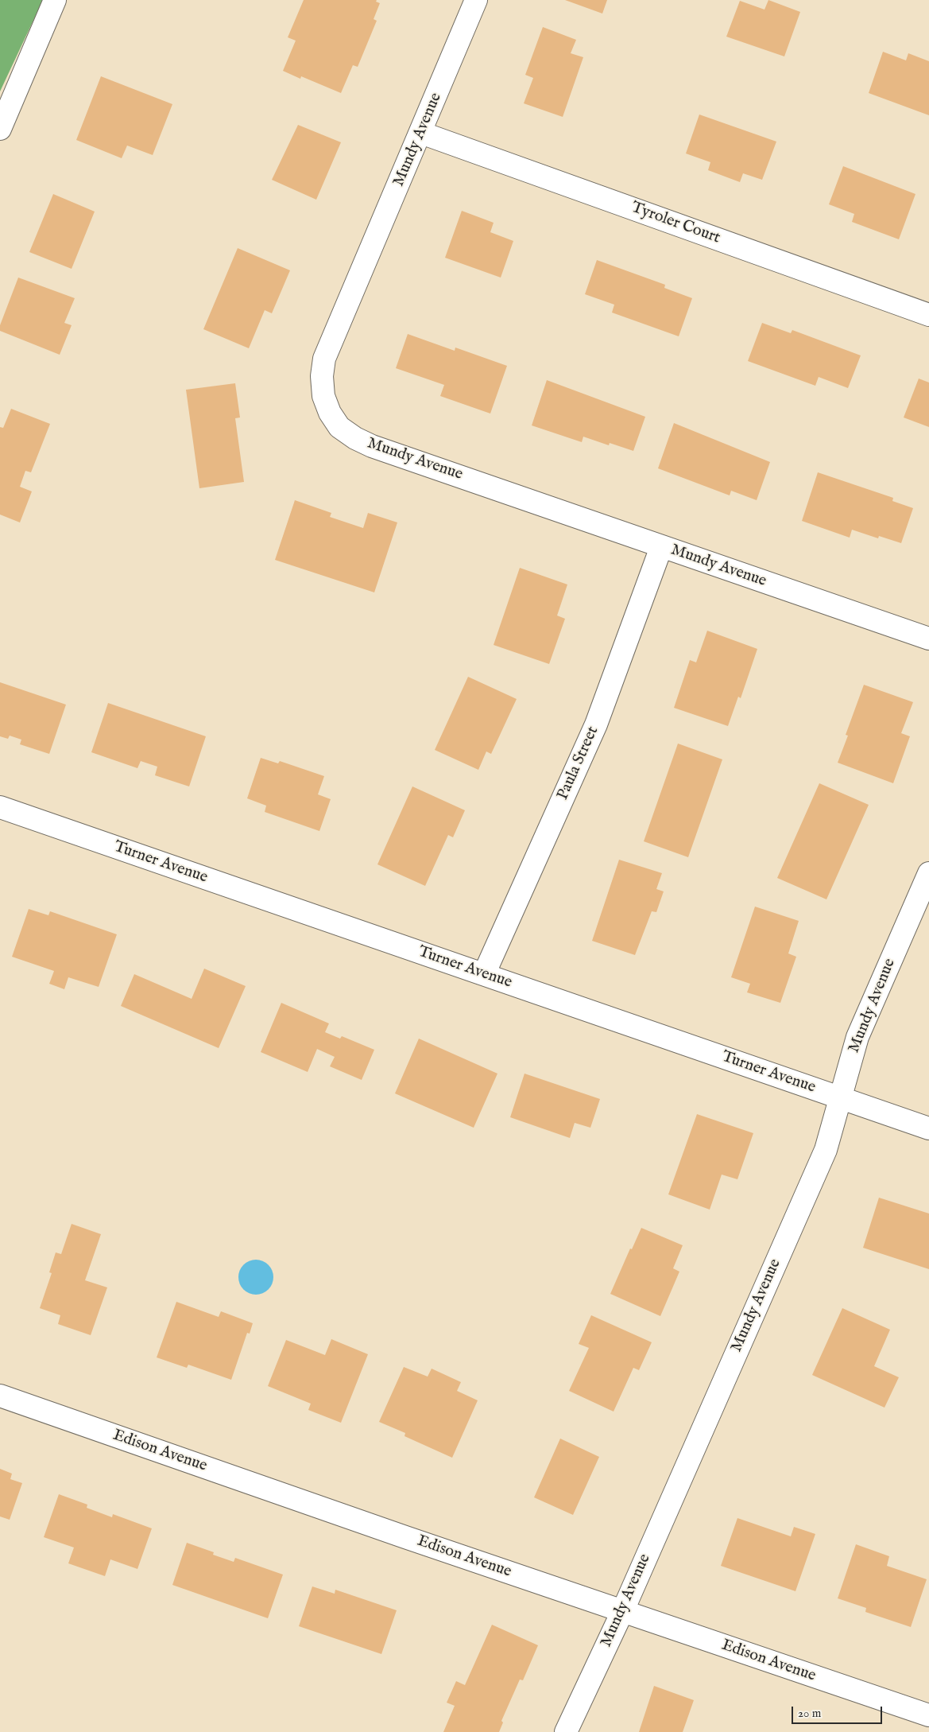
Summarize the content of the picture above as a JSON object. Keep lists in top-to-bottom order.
{
  "streets": {
    "street": [
      "Mundy Avenue",
      "Tyroler Court",
      "Paula Street",
      "Turner Avenue",
      "Edison Avenue"
    ]
  },
  "crossings": [
    ["Mundy Avenue", "Tyroler Court"],
    ["Mundy Avenue", "Paula Street"],
    ["Mundy Avenue", "Turner Avenue"],
    ["Mundy Avenue", "Edison Avenue"],
    ["Paula Street", "Turner Avenue"]
  ],
  "scale_bar": "20 m"
}
